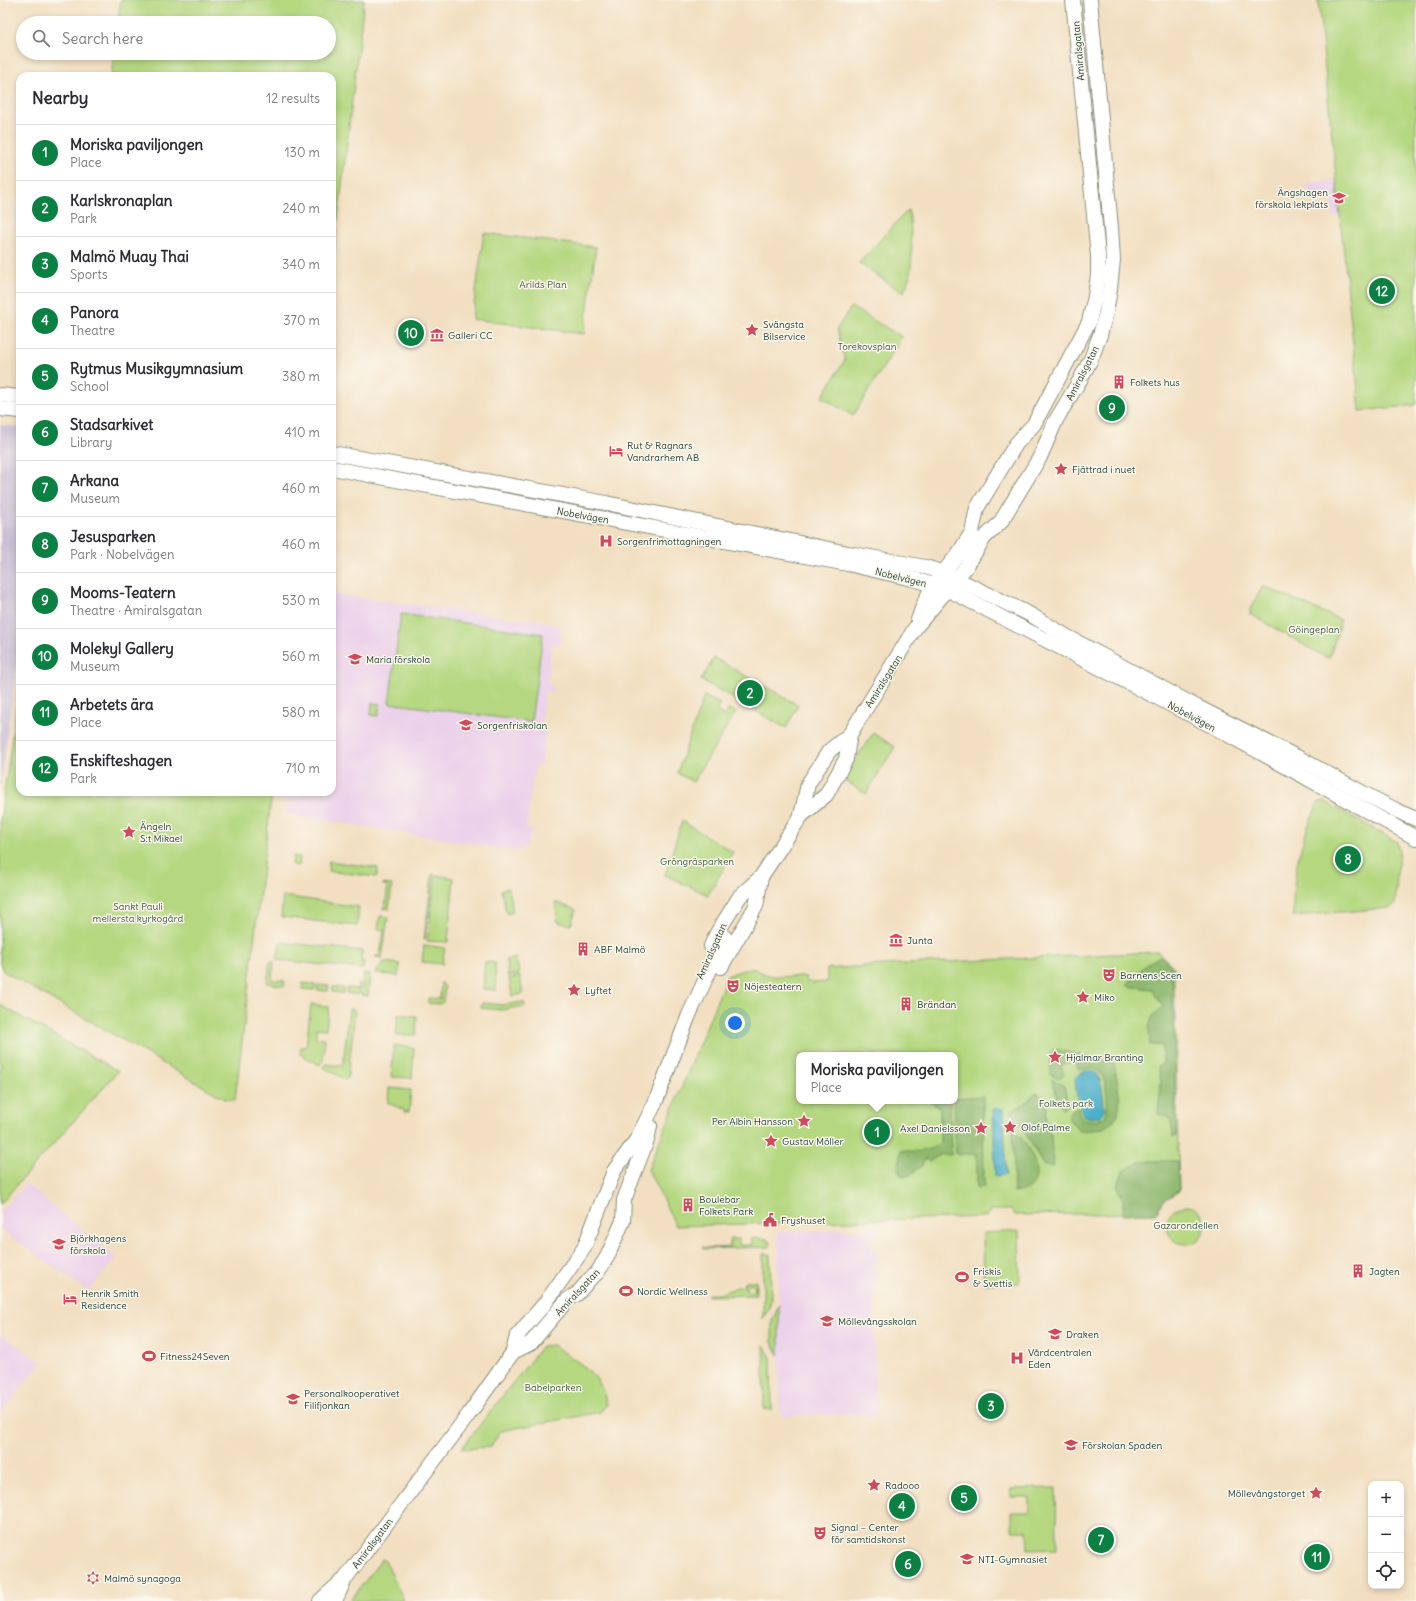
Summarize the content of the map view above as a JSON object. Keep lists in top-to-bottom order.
{
  "streets": {
    "main road": ["Amiralsgatan", "Nobelvägen"]
  },
  "crossings": [
    ["Amiralsgatan", "Nobelvägen"]
  ],
  "parks": [
    "Arilds Plan",
    "Torekovsplan",
    "Göingeplan",
    "Gröngräsparken",
    "Sankt Pauli mellersta kyrkogård",
    "Folkets park",
    "Gazarondellen",
    "Babelparken"
  ],
  "places": {
    "school or university": [
      "Ängshagen förskola lekplats",
      "Maria förskola",
      "Sorgenfriskolan",
      "Björkhagens förskola",
      "Möllevångsskolan",
      "Draken",
      "Personalkooperativet Filifjonkan",
      "Förskolan Spaden",
      "NTI-Gymnasiet"
    ],
    "place": [
      "Svängsta Bilservice",
      "Fjättrad i nuet",
      "Ängeln S:t Mikael",
      "Lyftet",
      "Miko",
      "Hjalmar Branting",
      "Per Albin Hansson",
      "Olof Palme",
      "Axel Danielsson",
      "Gustav Möller",
      "Radooo",
      "Möllevångstorget"
    ],
    "museum": ["Galleri CC", "Junta"],
    "building": [
      "Folkets hus",
      "ABF Malmö",
      "Brändan",
      "Boulebar Folkets Park",
      "Jagten"
    ],
    "hotel": ["Rut & Ragnars Vandrarhem AB", "Henrik Smith Residence"],
    "hospital": ["Sorgenfrimottagningen", "Vårdcentralen Eden"],
    "theatre": ["Barnens Scen", "Nöjesteatern", "Signal – Center för samtidskonst"],
    "public building": ["Fryshuset"],
    "sports": ["Friskis & Svettis", "Nordic Wellness", "Fitness24Seven"],
    "synagogue": ["Malmö synagoga"]
  },
  "page": {
    "search": "Search here",
    "heading": ["Nearby", "12 results"],
    "list": [
      {
        "mark": "1",
        "name": "Moriska paviljongen",
        "note": "Place",
        "value": "130 m"
      },
      {
        "mark": "2",
        "name": "Karlskronaplan",
        "note": "Park",
        "value": "240 m"
      },
      {
        "mark": "3",
        "name": "Malmö Muay Thai",
        "note": "Sports",
        "value": "340 m"
      },
      {
        "mark": "4",
        "name": "Panora",
        "note": "Theatre",
        "value": "370 m"
      },
      {
        "mark": "5",
        "name": "Rytmus Musikgymnasium",
        "note": "School",
        "value": "380 m"
      },
      {
        "mark": "6",
        "name": "Stadsarkivet",
        "note": "Library",
        "value": "410 m"
      },
      {
        "mark": "7",
        "name": "Arkana",
        "note": "Museum",
        "value": "460 m"
      },
      {
        "mark": "8",
        "name": "Jesusparken",
        "note": "Park · Nobelvägen",
        "value": "460 m"
      },
      {
        "mark": "9",
        "name": "Mooms-Teatern",
        "note": "Theatre · Amiralsgatan",
        "value": "530 m"
      },
      {
        "mark": "10",
        "name": "Molekyl Gallery",
        "note": "Museum",
        "value": "560 m"
      },
      {
        "mark": "11",
        "name": "Arbetets ära",
        "note": "Place",
        "value": "580 m"
      },
      {
        "mark": "12",
        "name": "Enskifteshagen",
        "note": "Park",
        "value": "710 m"
      }
    ],
    "pins": [
      "12",
      "10",
      "9",
      "2",
      "8",
      "1",
      "3",
      "5",
      "4",
      "7",
      "11",
      "6"
    ],
    "popup": ["Moriska paviljongen", "Place"],
    "map_buttons": ["+", "−"]
  }
}
